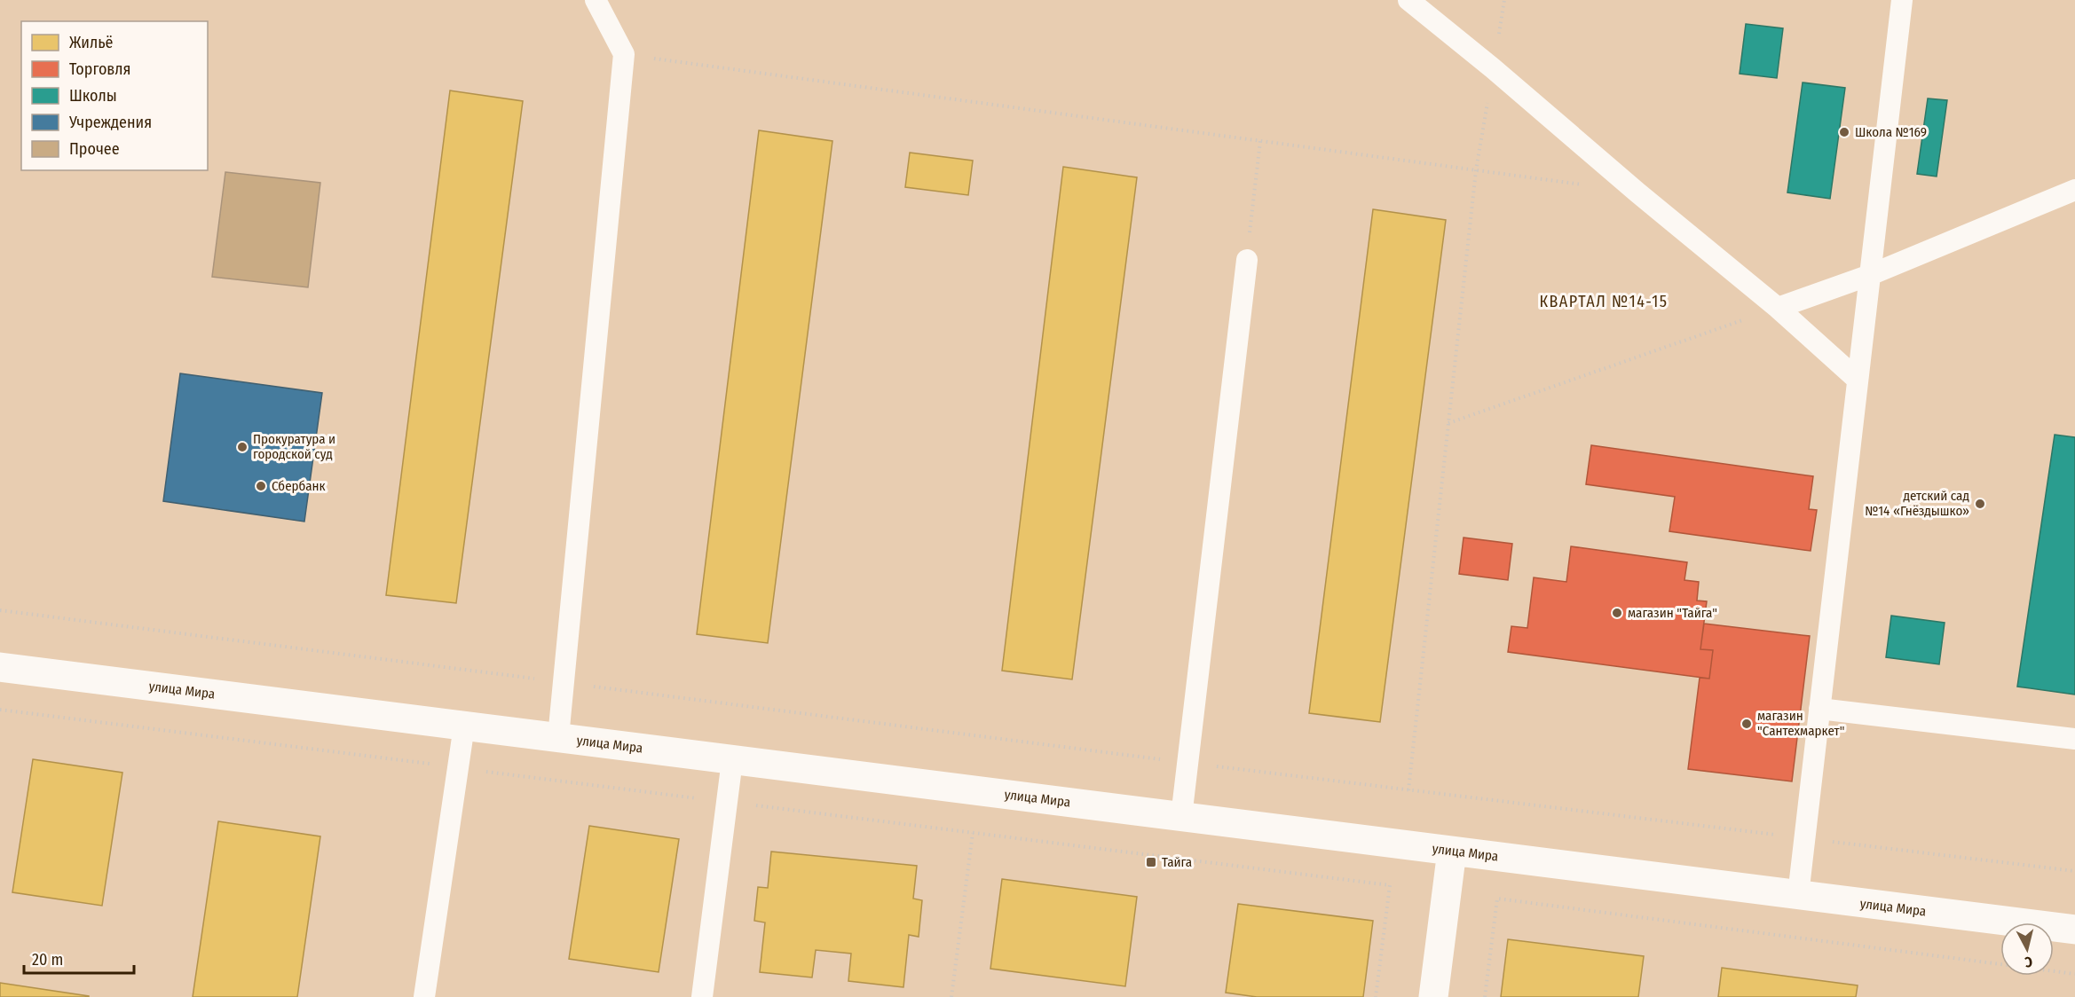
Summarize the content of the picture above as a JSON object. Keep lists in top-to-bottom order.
{
  "streets": {
    "street": ["улица Мира"]
  },
  "districts": ["КВАРТАЛ №14-15"],
  "places": {
    "other": [
      "Школа №169",
      "Прокуратура и городской суд",
      "Сбербанк",
      "детский сад №14 «Гнёздышко»",
      "магазин \"Тайга\"",
      "магазин \"Сантехмаркет\""
    ],
    "transit": ["Тайга"]
  },
  "legend": [
    "Жильё",
    "Торговля",
    "Школы",
    "Учреждения",
    "Прочее"
  ],
  "scale_bar": "20 m",
  "north": "bottom"
}
